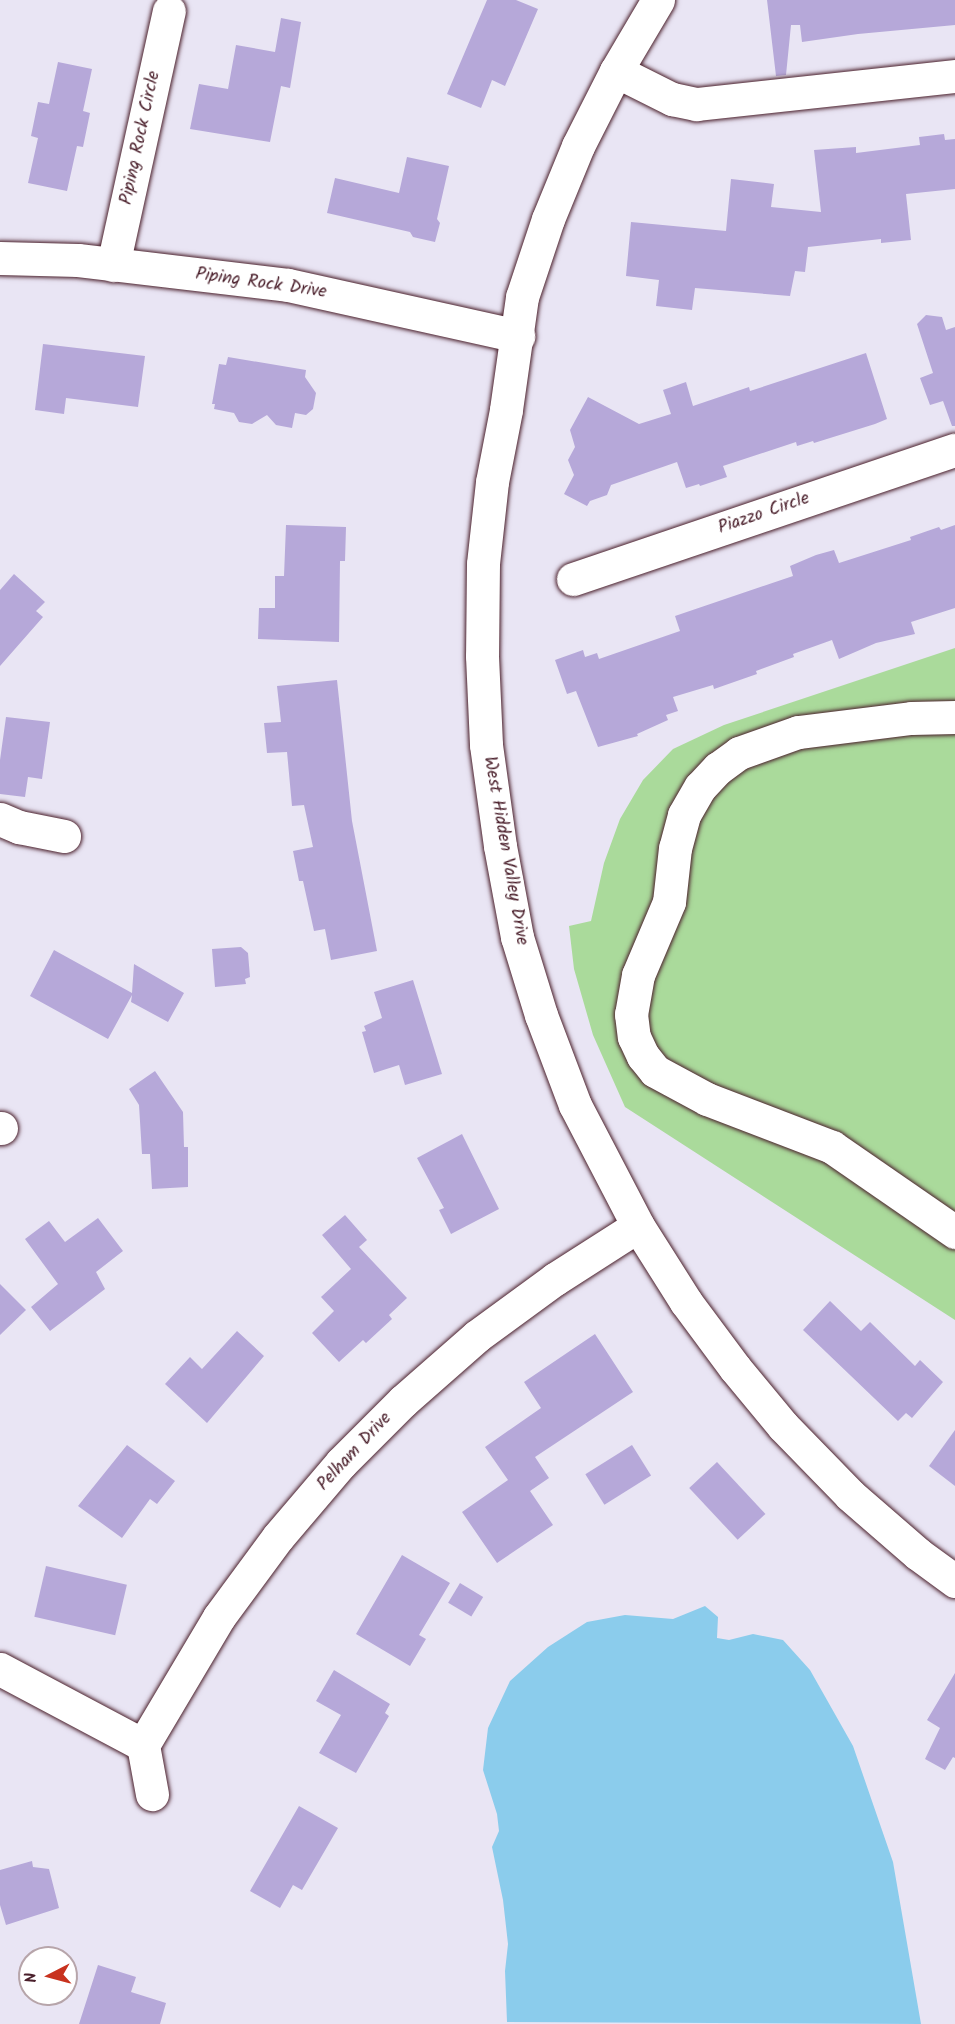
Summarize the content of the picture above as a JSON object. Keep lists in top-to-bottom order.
{
  "streets": {
    "street": [
      "Piping Rock Circle",
      "Piping Rock Drive",
      "Piazzo Circle",
      "West Hidden Valley Drive",
      "Pelham Drive"
    ]
  },
  "crossings": [
    ["Piping Rock Circle", "Piping Rock Drive"],
    ["Piping Rock Drive", "West Hidden Valley Drive"],
    ["West Hidden Valley Drive", "Pelham Drive"]
  ],
  "north": "left"
}
